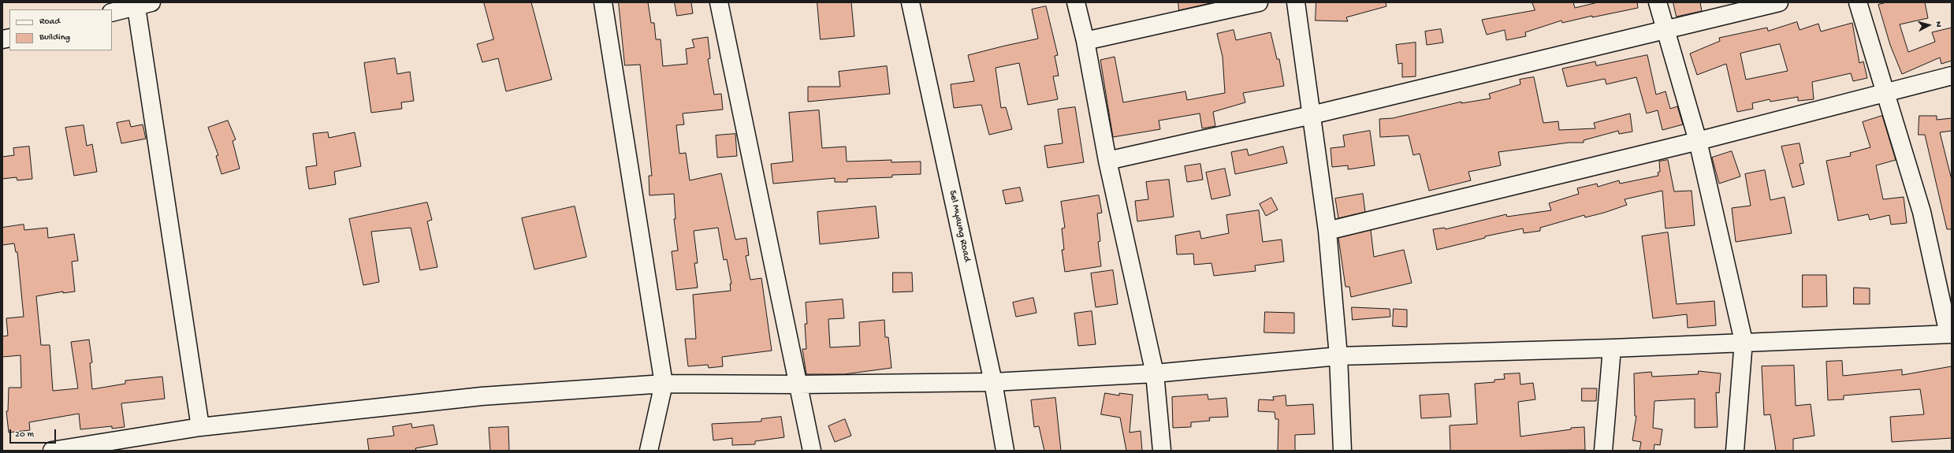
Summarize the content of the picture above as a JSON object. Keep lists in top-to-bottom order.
{
  "streets": {
    "street": ["Sel Myaung Road"]
  },
  "legend": ["Road", "Building"],
  "scale_bar": "20 m",
  "north": "right"
}
